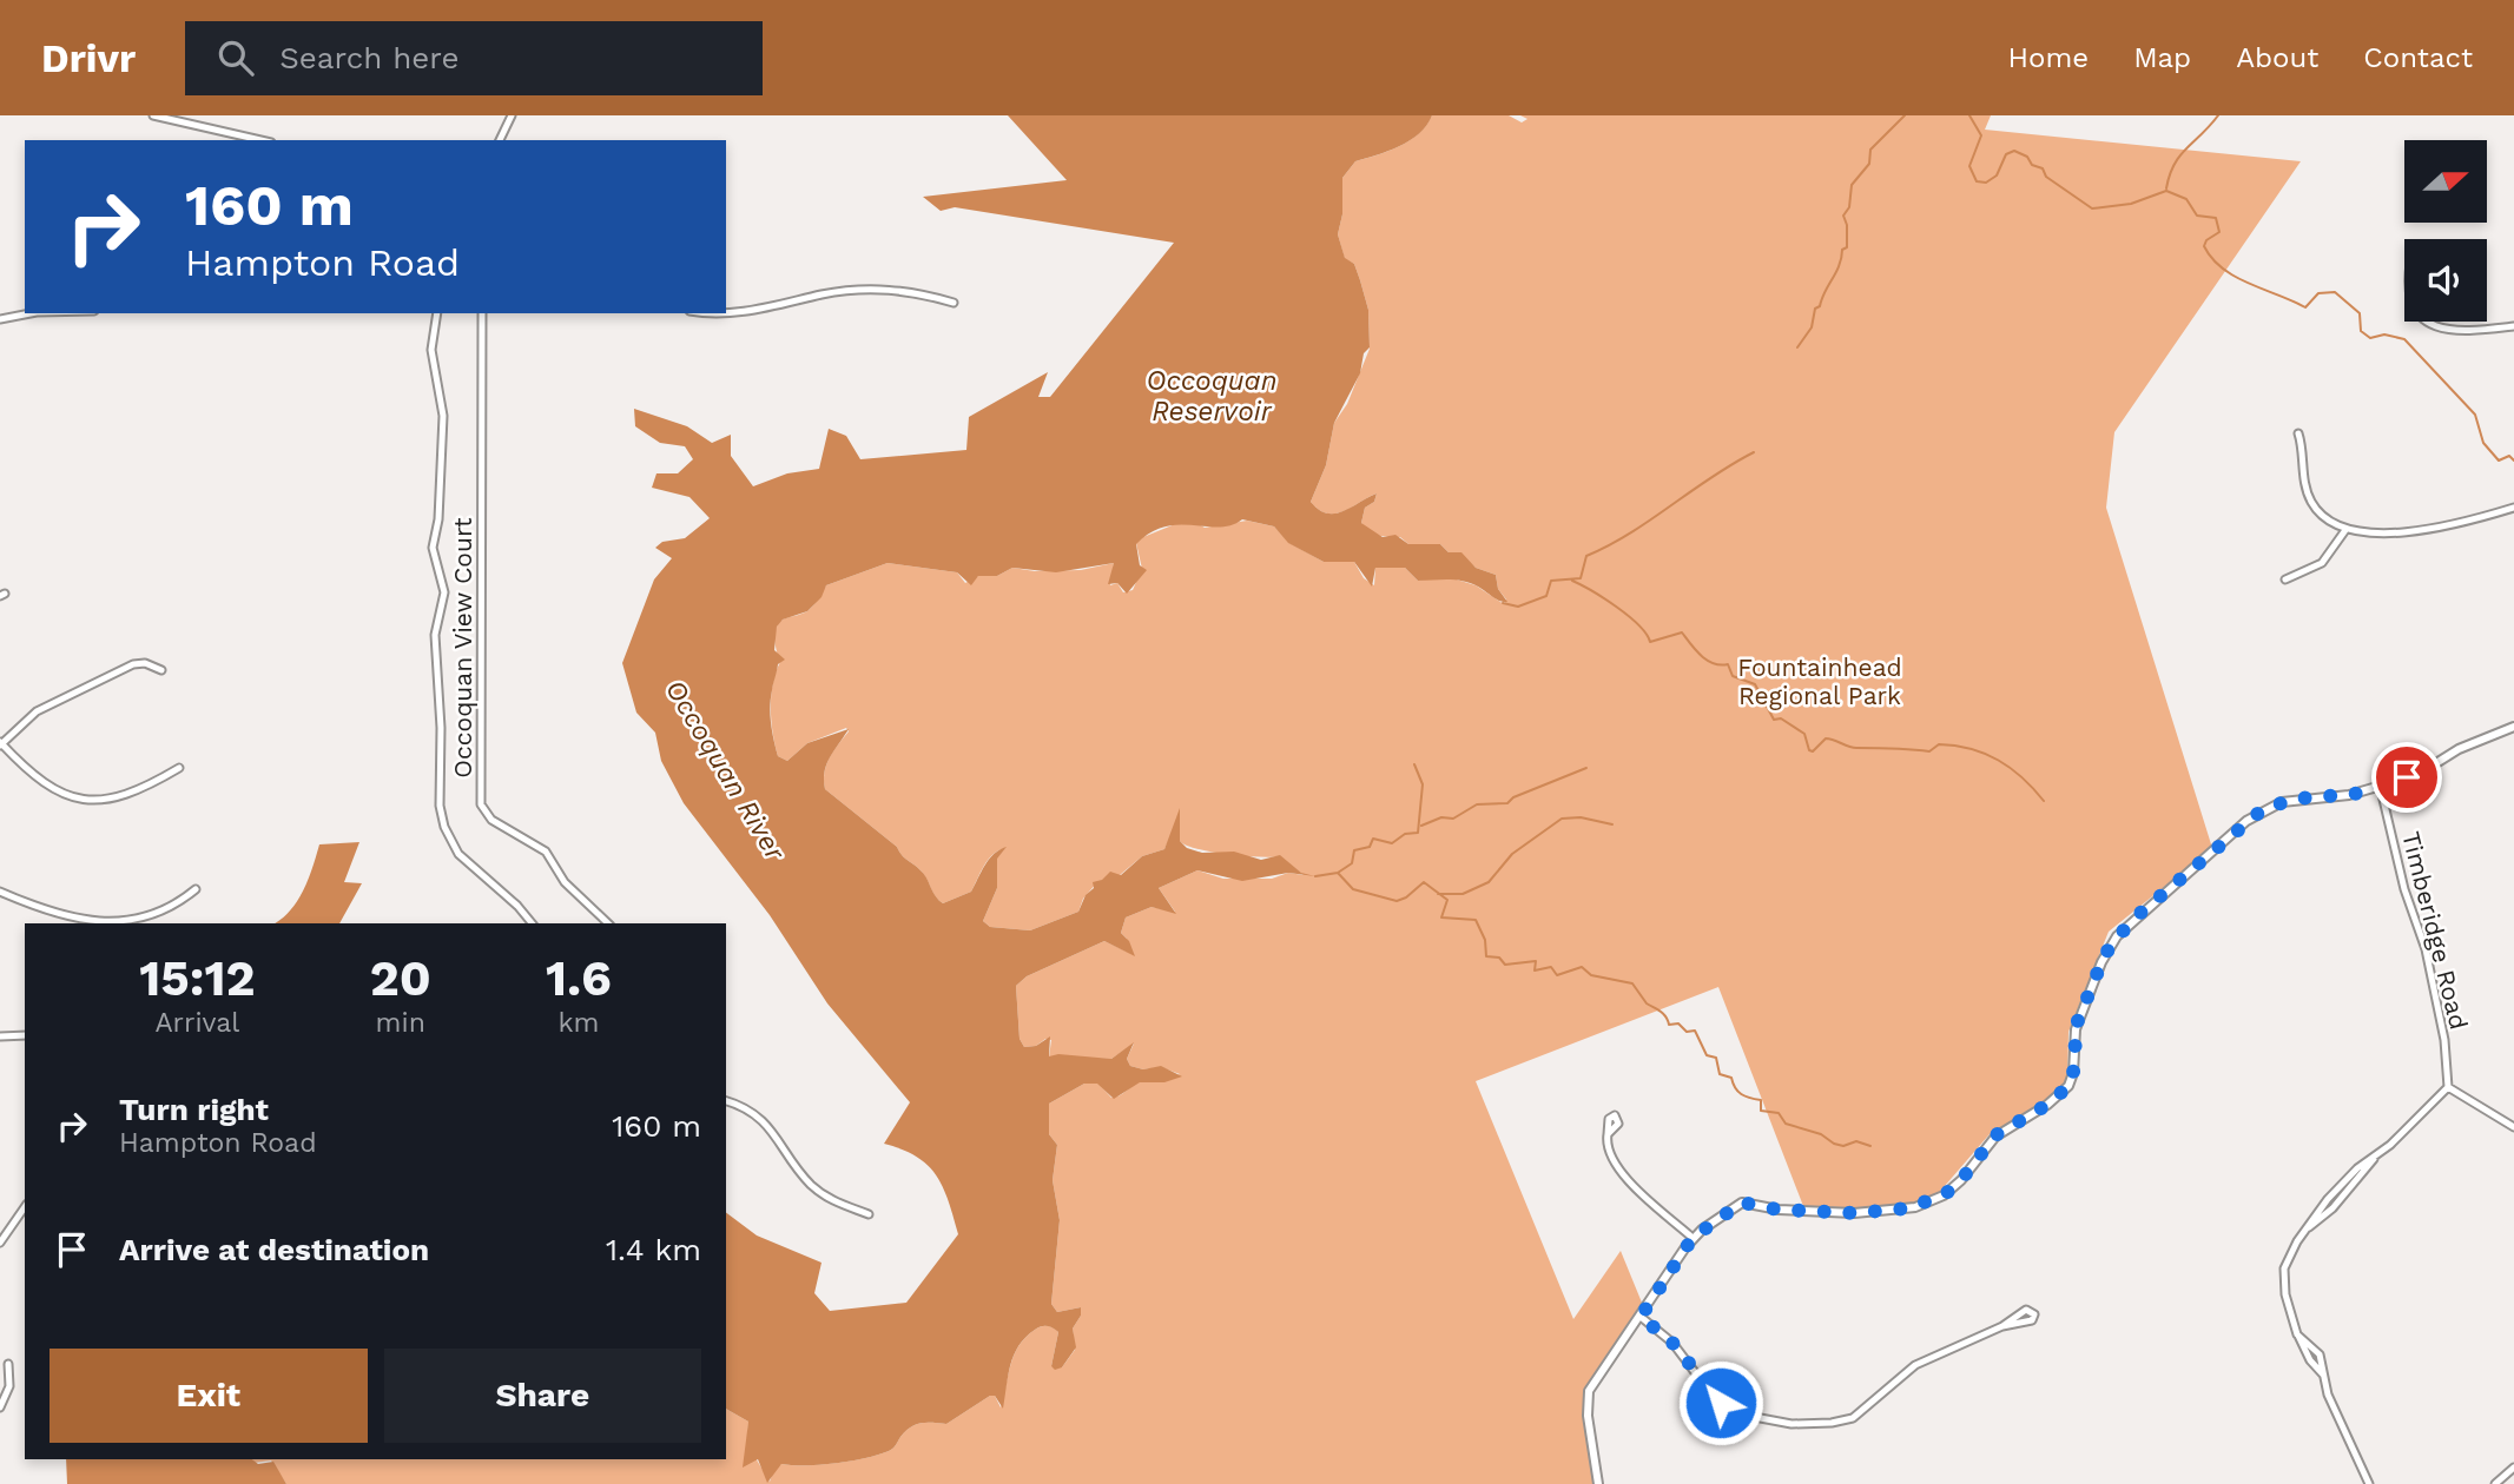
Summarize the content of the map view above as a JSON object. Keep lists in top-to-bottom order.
{
  "streets": {
    "street": ["Occoquan View Court", "Timberidge Road"]
  },
  "water": ["Occoquan Reservoir", "Occoquan River"],
  "parks": ["Fountainhead Regional Park"],
  "north": "right",
  "page": {
    "header": "Drivr",
    "search": "Search here",
    "nav": [
      "Home",
      "Map",
      "About",
      "Contact"
    ],
    "turn": ["160 m", "Hampton Road"],
    "eta": [
      "15:12",
      "Arrival",
      "20",
      "min",
      "1.6",
      "km"
    ],
    "list": [
      {
        "name": "Turn right",
        "note": "Hampton Road",
        "value": "160 m"
      },
      {
        "name": "Arrive at destination",
        "value": "1.4 km"
      }
    ],
    "buttons": ["Exit", "Share"]
  }
}
